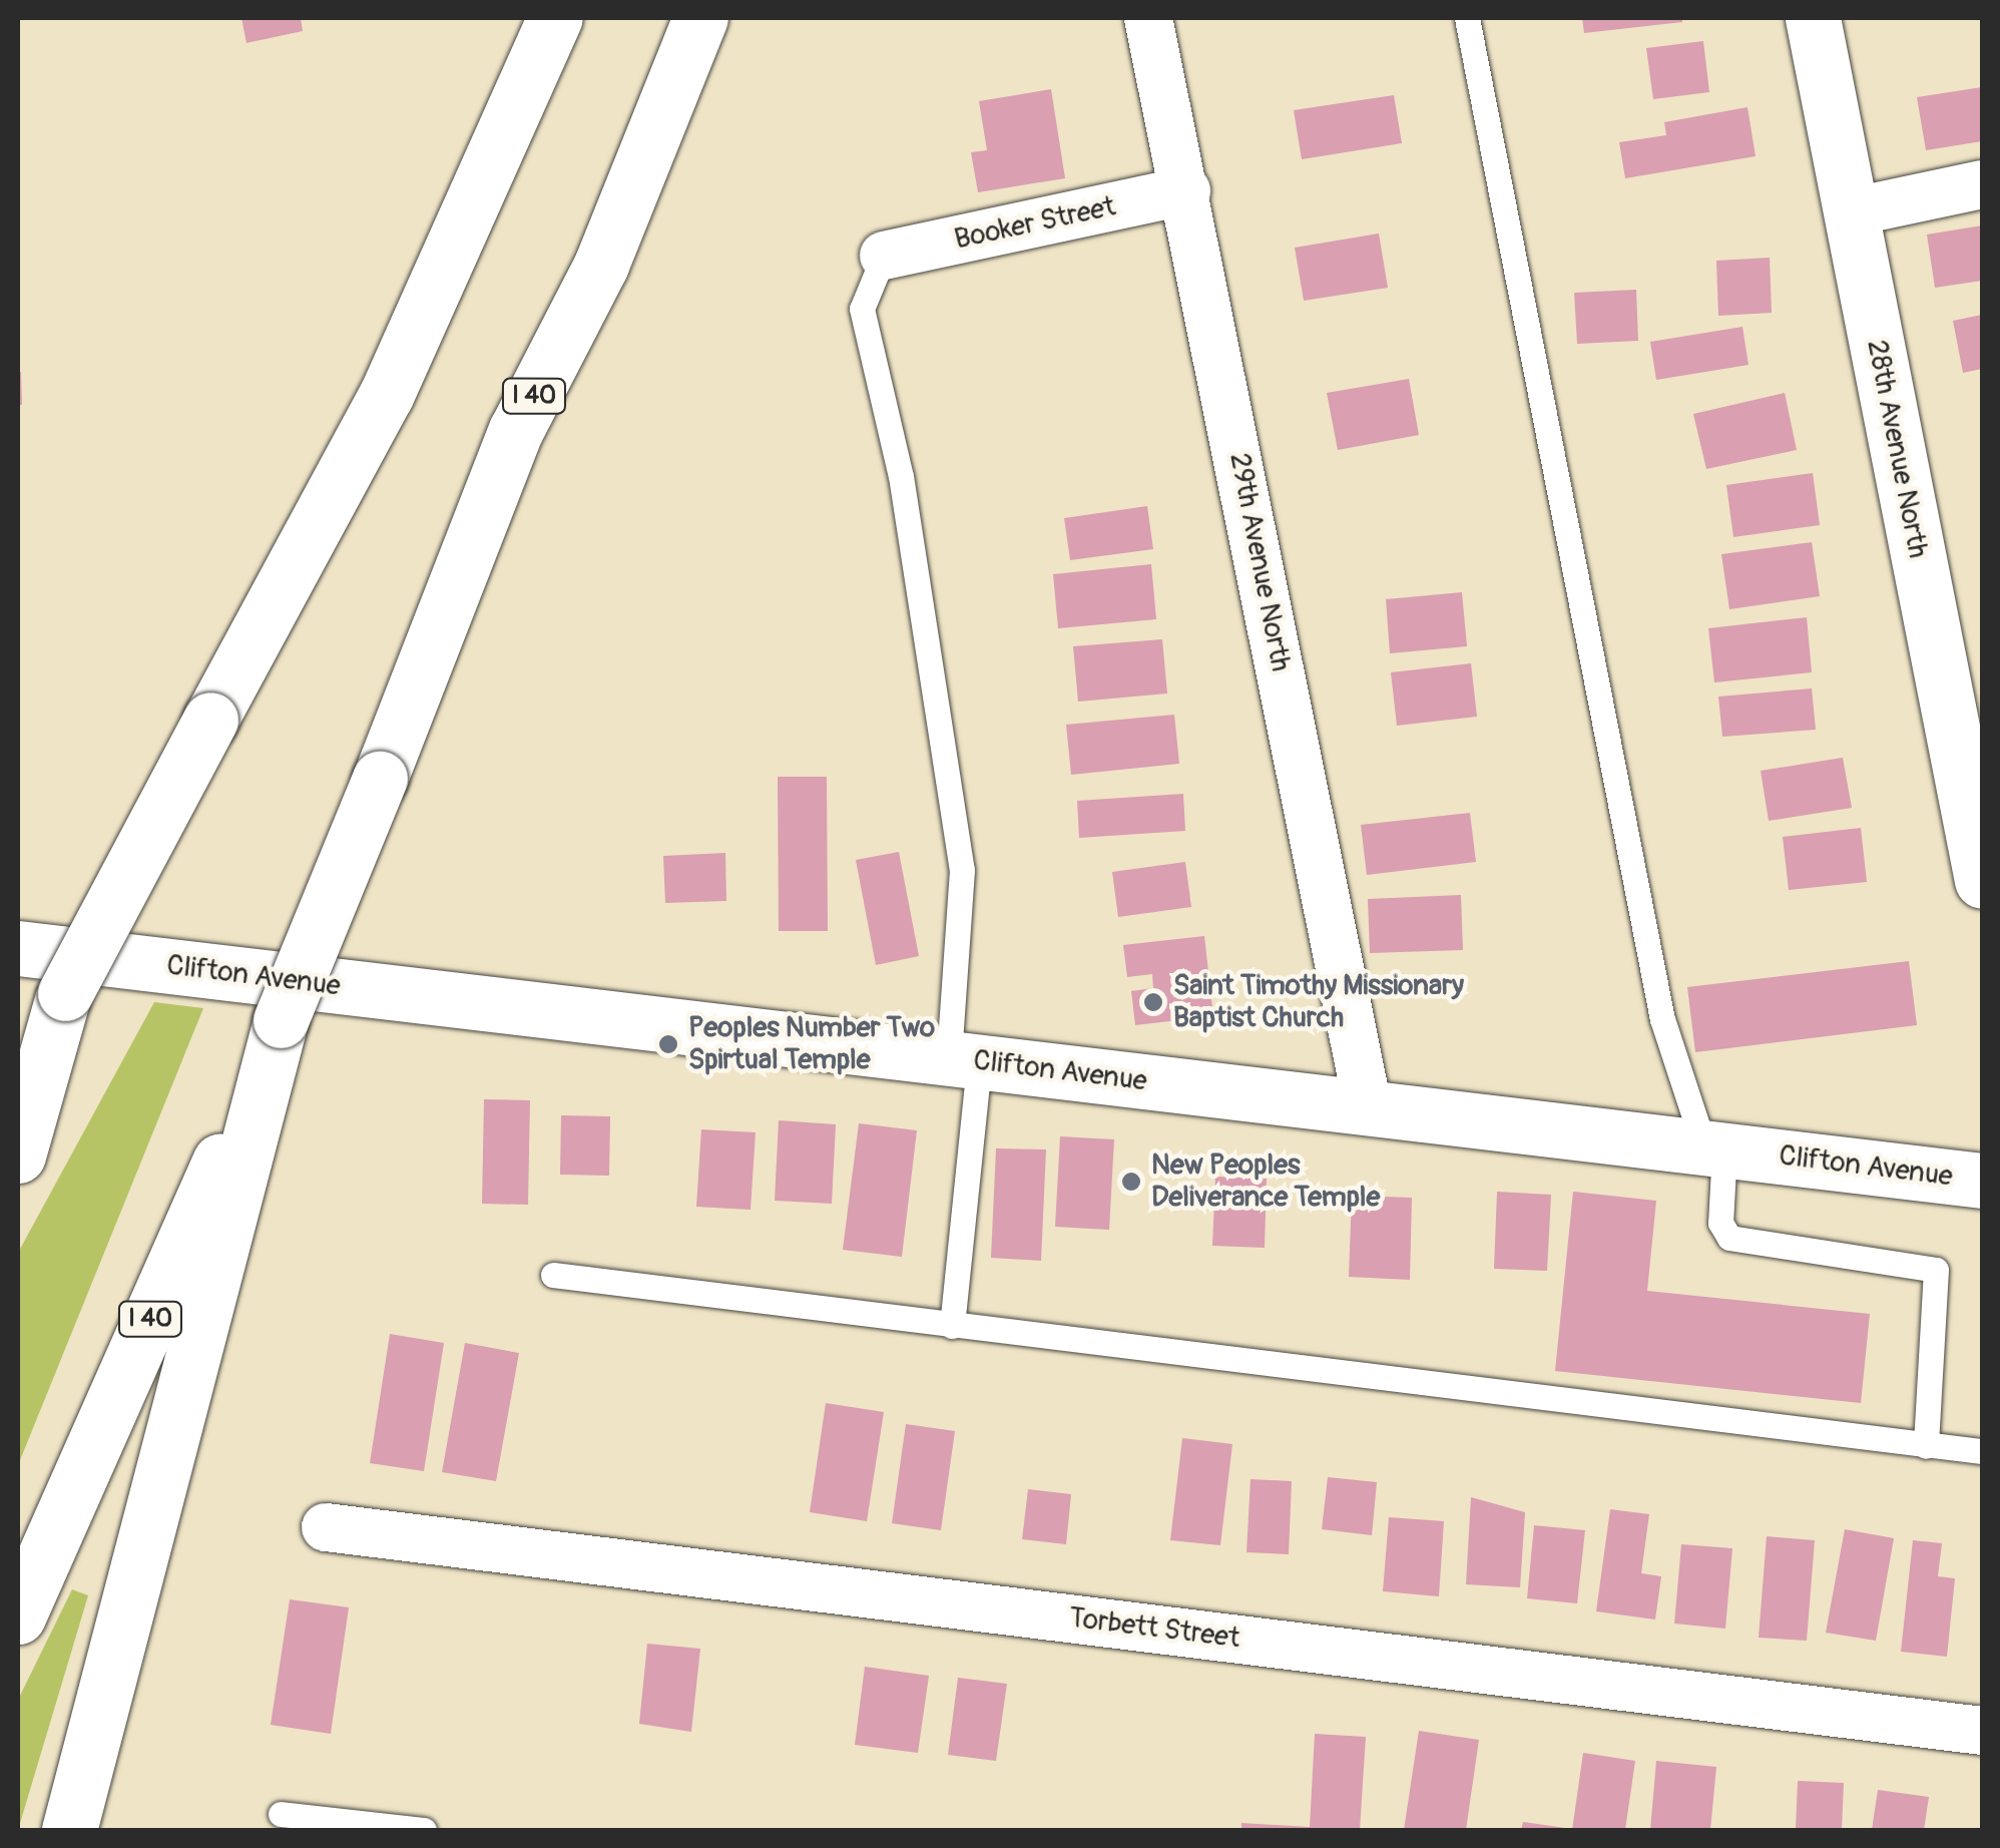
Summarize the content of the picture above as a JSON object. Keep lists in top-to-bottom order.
{
  "streets": {
    "main road": ["I 40", "28th Avenue North", "Clifton Avenue"],
    "street": ["Booker Street", "29th Avenue North", "Torbett Street"]
  },
  "crossings": [
    ["Booker Street", "29th Avenue North"],
    ["29th Avenue North", "Clifton Avenue"]
  ],
  "places": ["Saint Timothy Missionary Baptist Church", "Peoples Number Two Spirtual Temple", "New Peoples Deliverance Temple"]
}
